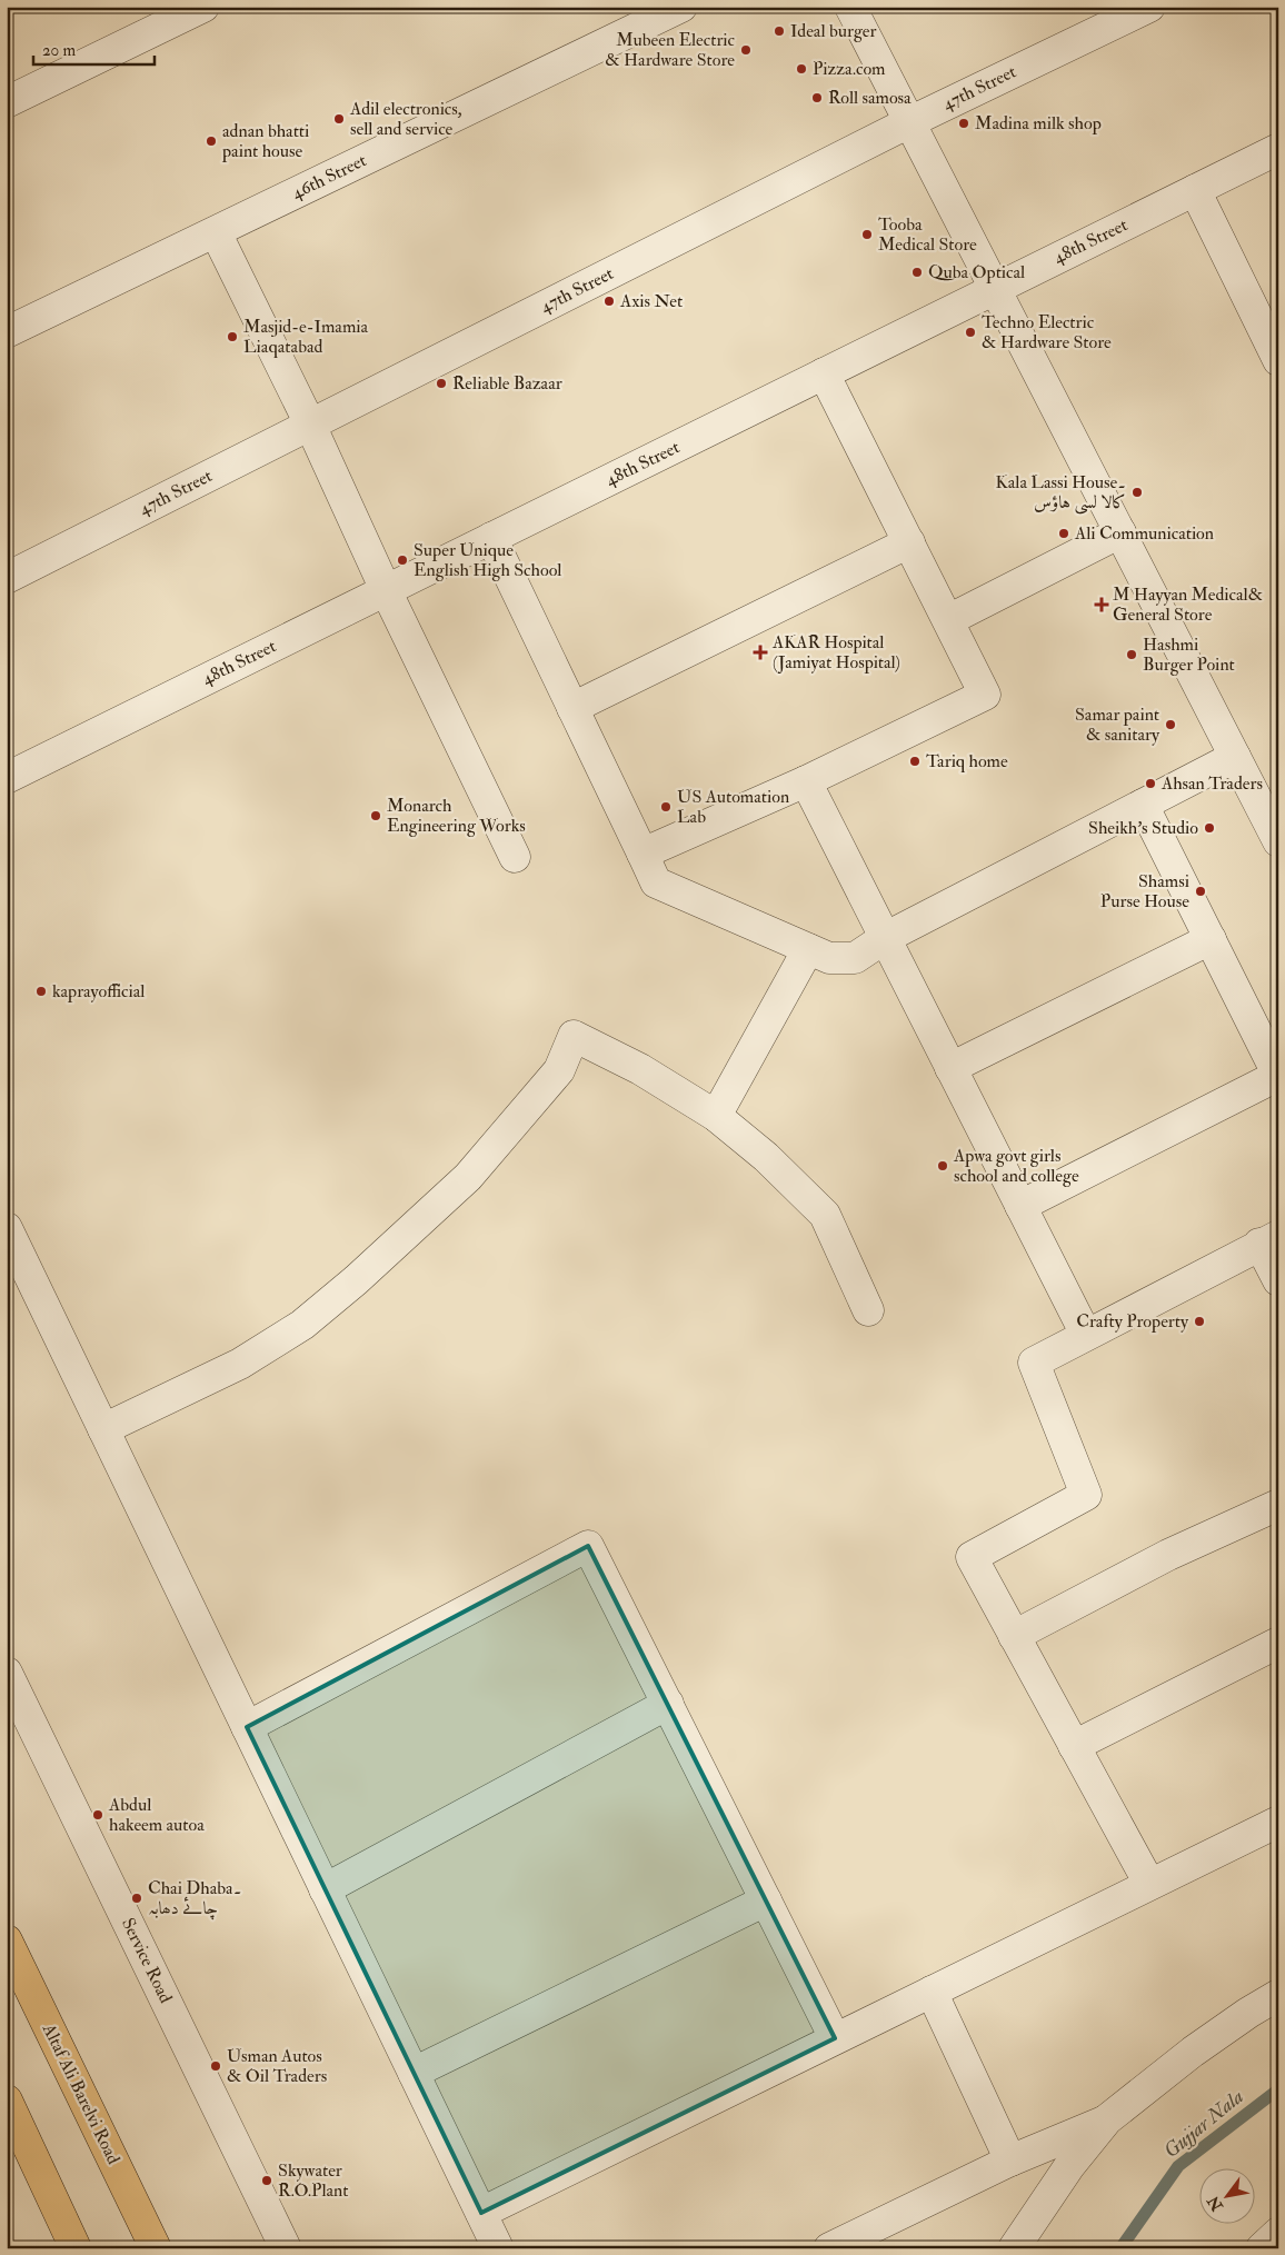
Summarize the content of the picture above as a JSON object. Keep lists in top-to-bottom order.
{
  "streets": {
    "main road": ["Altaf Ali Barelvi Road"],
    "street": [
      "47th Street",
      "46th Street",
      "48th Street",
      "Service Road"
    ]
  },
  "water": ["Gujjar Nala"],
  "places": {
    "other": [
      "Ideal burger",
      "Mubeen Electric & Hardware Store",
      "Pizza.com",
      "Roll samosa",
      "Adil electronics, sell and service",
      "Madina milk shop",
      "adnan bhatti paint house",
      "Tooba Medical Store",
      "Quba Optical",
      "Axis Net",
      "Techno Electric & Hardware Store",
      "Masjid-e-Imamia Liaqatabad",
      "Reliable Bazaar",
      "Kala Lassi House۔ کالا لسی ہاؤس",
      "Ali Communication",
      "Super Unique English High School",
      "Hashmi Burger Point",
      "Samar paint & sanitary",
      "Tariq home",
      "Ahsan Traders",
      "US Automation Lab",
      "Monarch Engineering Works",
      "Sheikh's Studio",
      "Shamsi Purse House",
      "kaprayofficial",
      "Apwa govt girls school and college",
      "Crafty Property",
      "Abdul hakeem autoa",
      "Chai Dhaba۔ چائے دھابہ",
      "Usman Autos & Oil Traders",
      "Skywater R.O.Plant"
    ],
    "health": ["M Hayyan Medical& General Store", "AKAR Hospital (Jamiyat Hospital)"]
  },
  "scale_bar": "20 m",
  "north": "bottom left"
}
